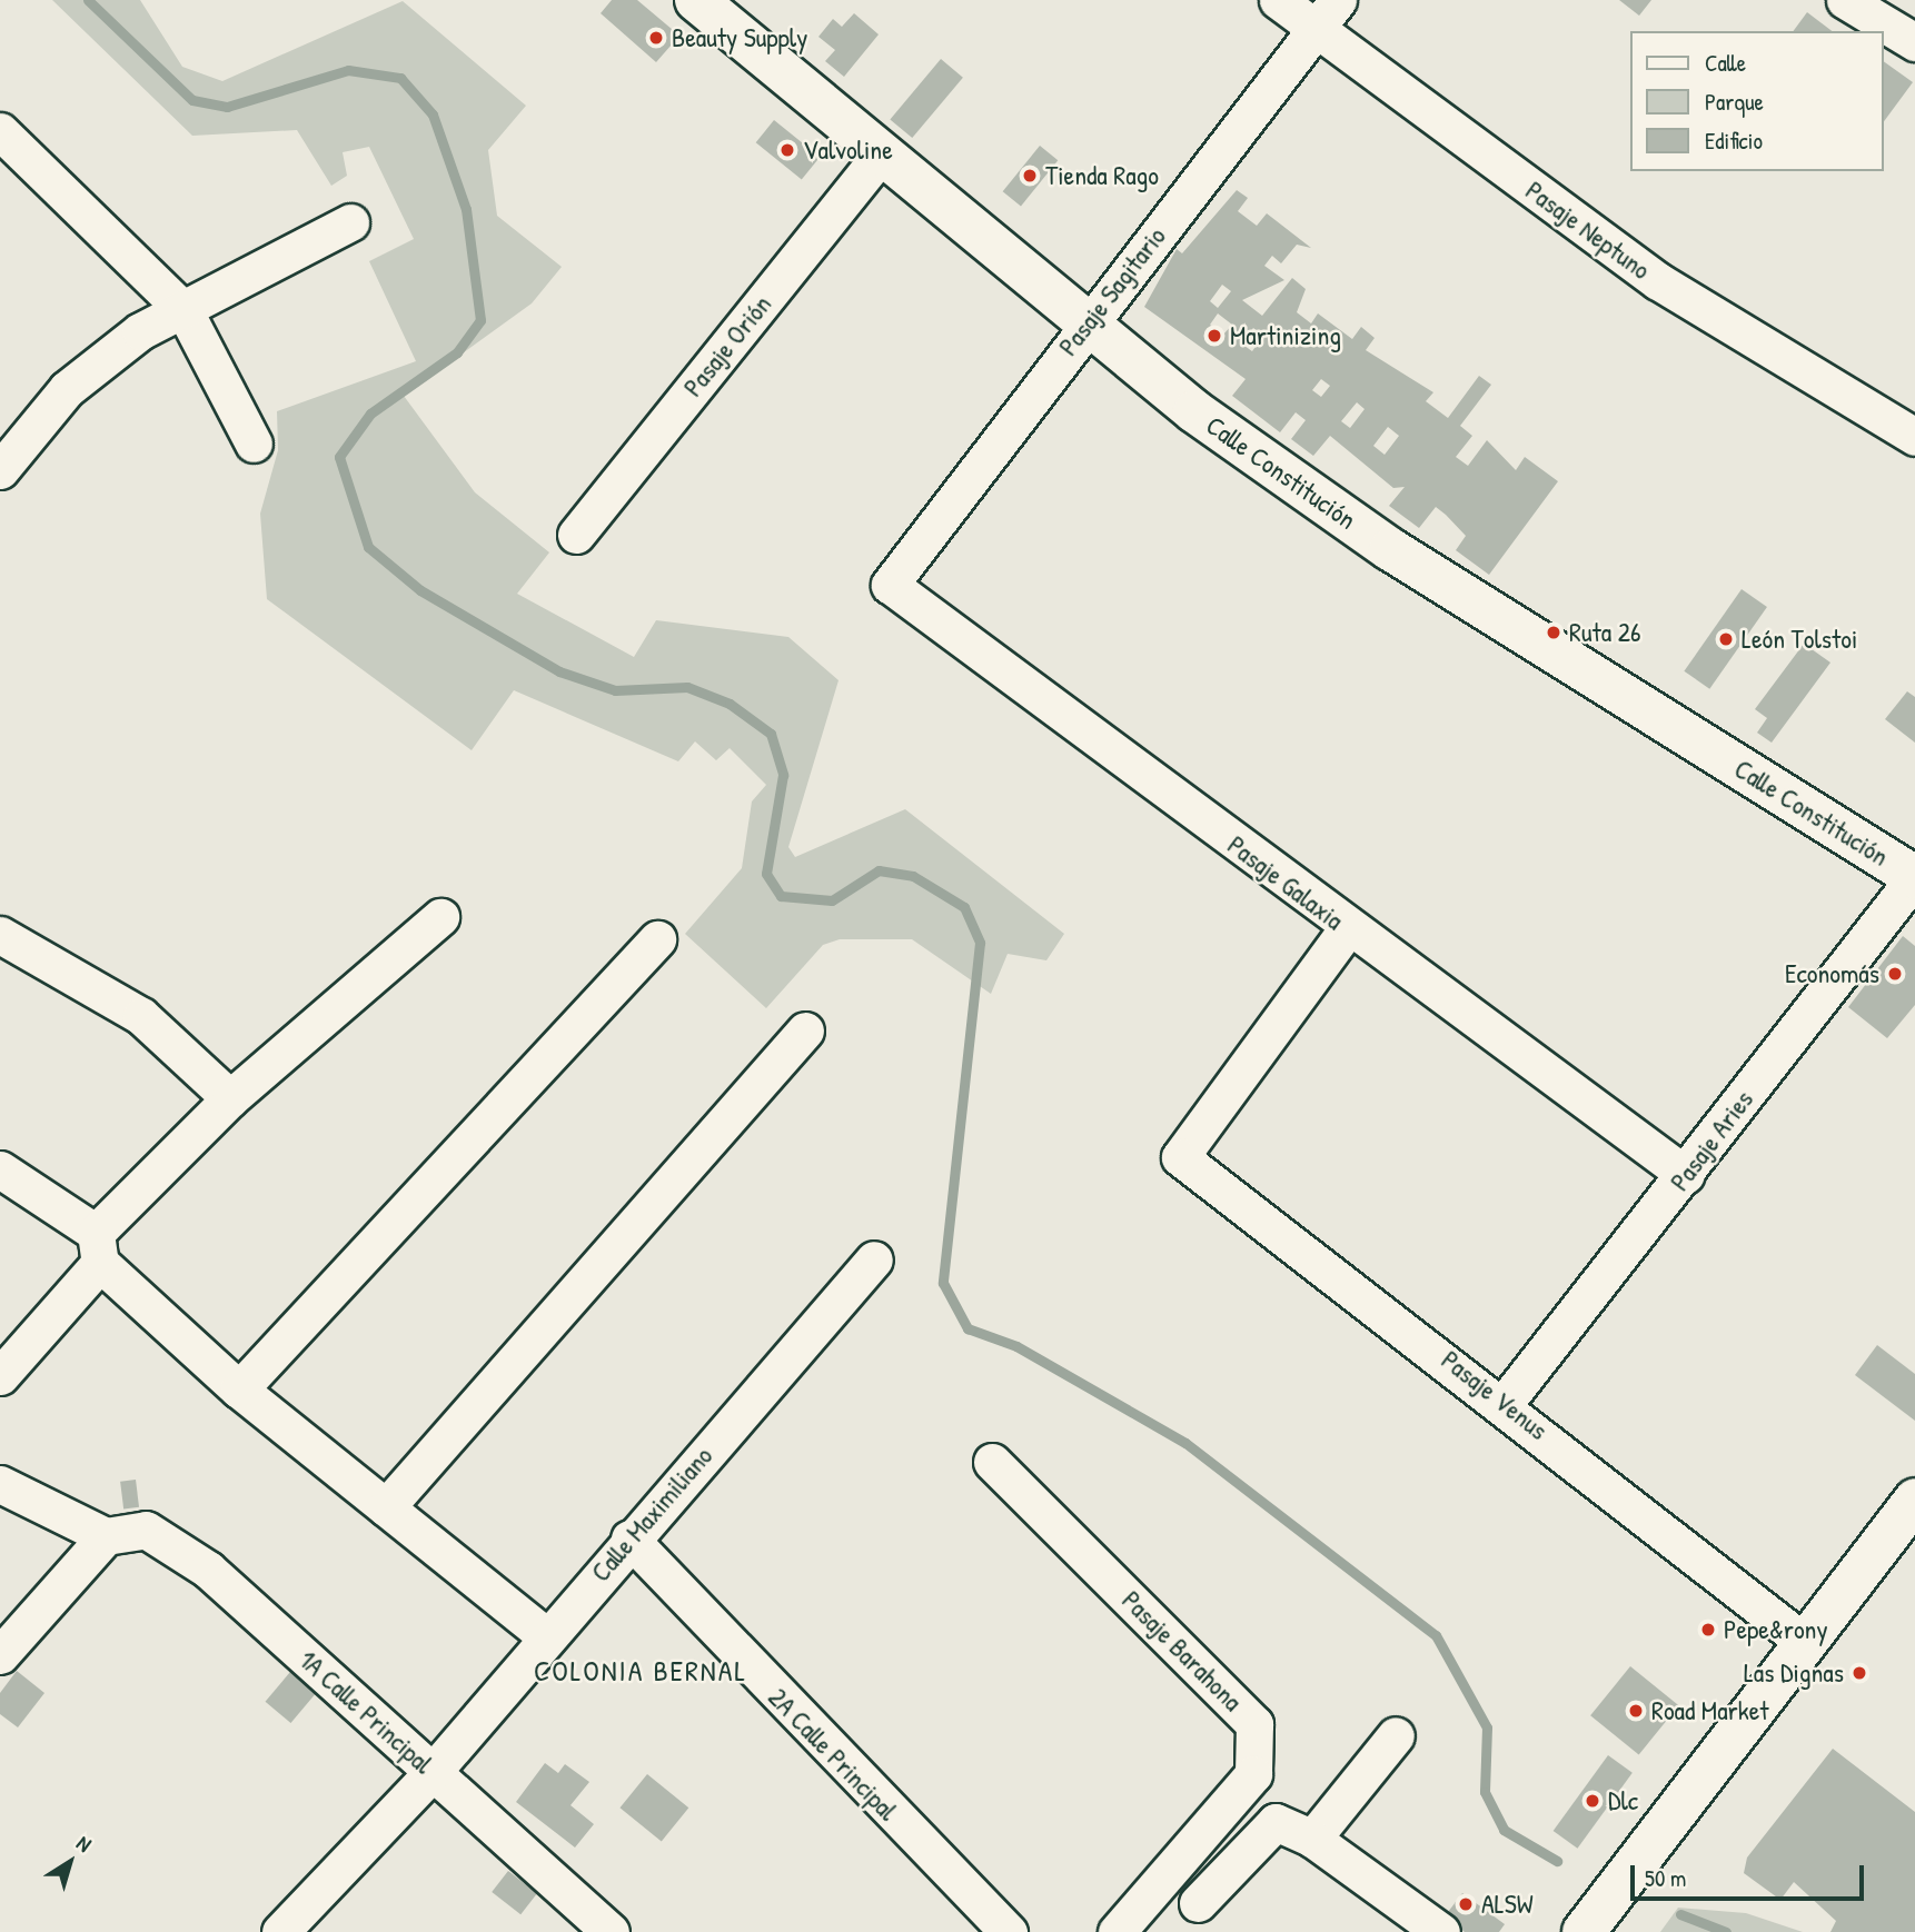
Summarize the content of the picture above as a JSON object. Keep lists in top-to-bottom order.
{
  "streets": {
    "main road": ["Calle Constitución"],
    "street": [
      "Pasaje Neptuno",
      "Pasaje Sagitario",
      "Pasaje Orión",
      "Pasaje Galaxia",
      "Pasaje Aries",
      "Pasaje Venus",
      "Calle Maximiliano",
      "Pasaje Barahona",
      "1A Calle Principal",
      "2A Calle Principal"
    ]
  },
  "crossings": [
    ["Pasaje Neptuno", "Pasaje Sagitario"],
    ["Pasaje Sagitario", "Calle Constitución"],
    ["Pasaje Sagitario", "Pasaje Galaxia"],
    ["Pasaje Orión", "Calle Constitución"],
    ["Calle Constitución", "Pasaje Aries"],
    ["Pasaje Galaxia", "Pasaje Aries"],
    ["Pasaje Galaxia", "Pasaje Venus"],
    ["Pasaje Aries", "Pasaje Venus"],
    ["Calle Maximiliano", "1A Calle Principal"],
    ["Calle Maximiliano", "2A Calle Principal"]
  ],
  "districts": ["COLONIA BERNAL"],
  "places": [
    "Beauty Supply",
    "Valvoline",
    "Tienda Rago",
    "Martinizing",
    "Ruta 26",
    "León Tolstoi",
    "Economás",
    "Pepe&rony",
    "Las Dignas",
    "Road Market",
    "Dlc",
    "ALSW"
  ],
  "legend": ["Calle", "Parque", "Edificio"],
  "scale_bar": "50 m",
  "north": "top right"
}
